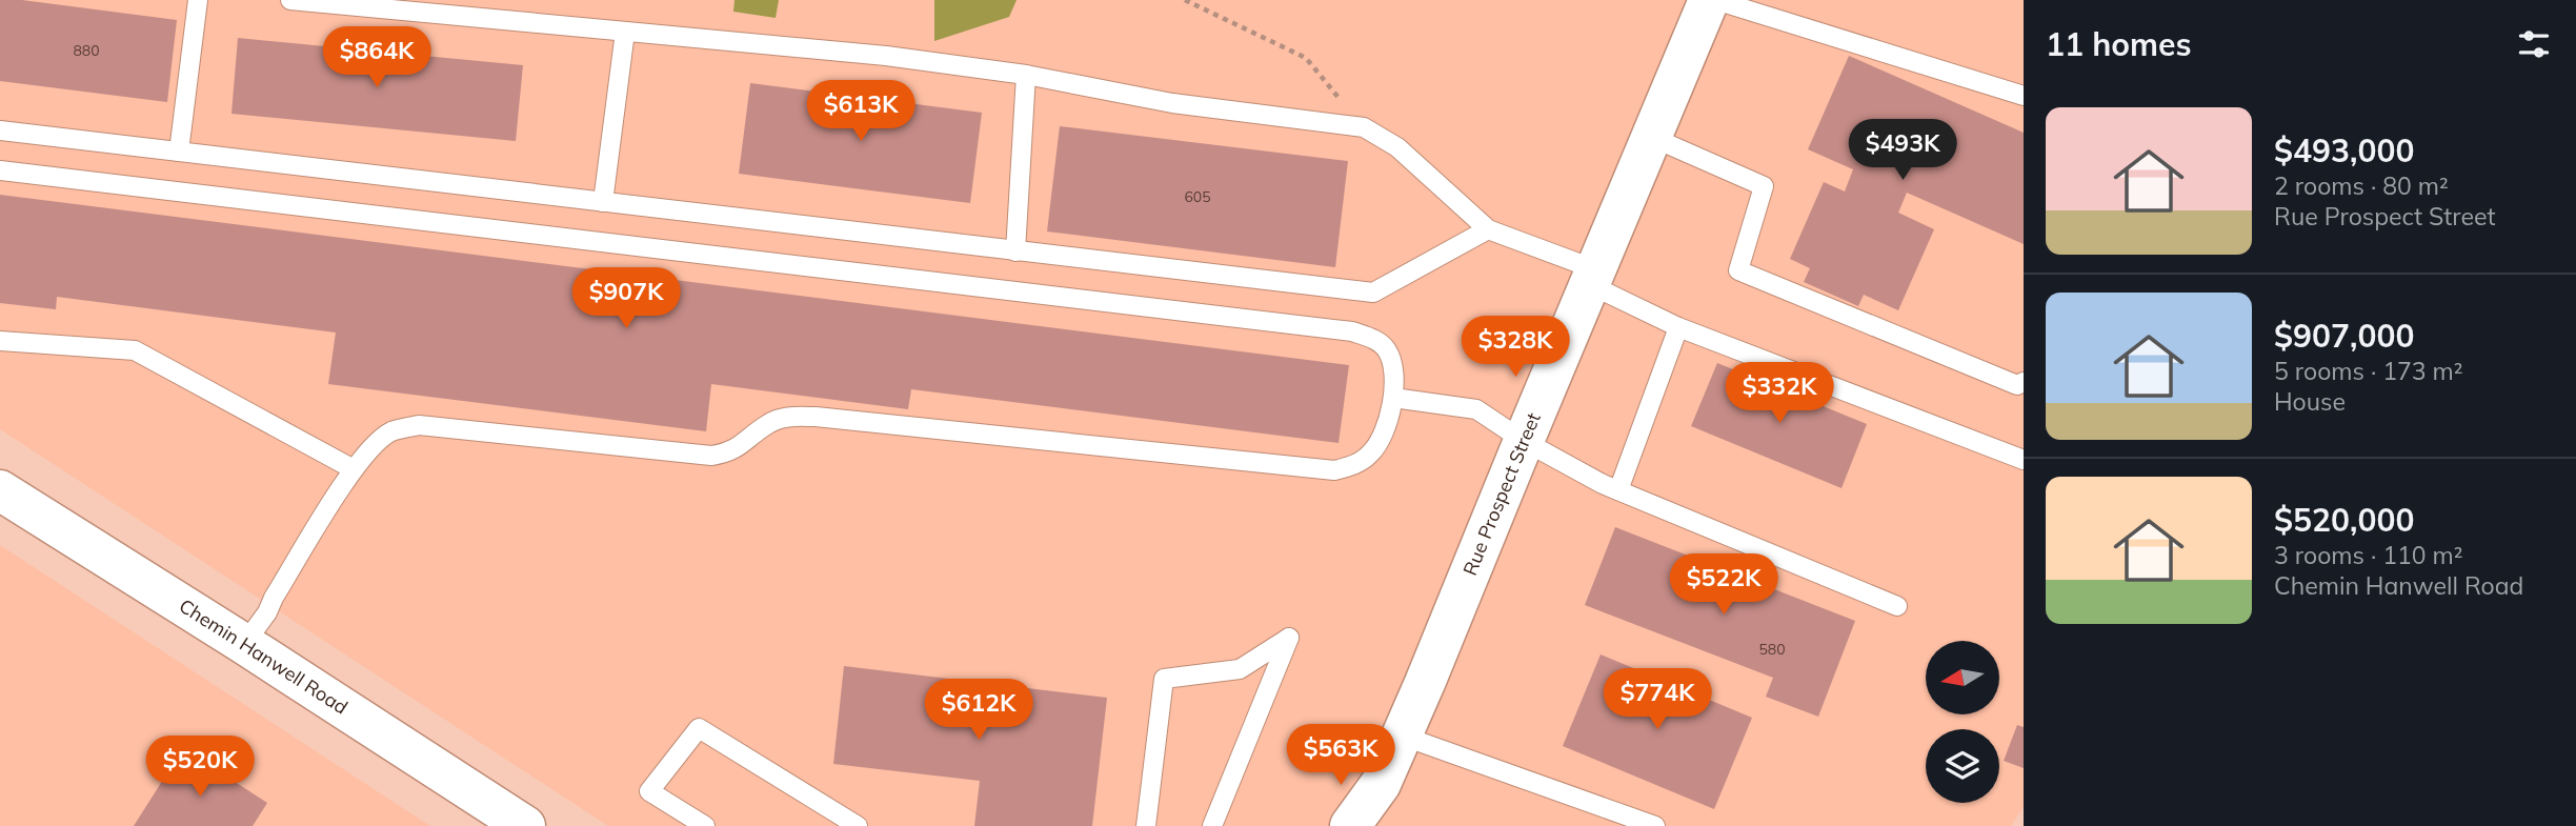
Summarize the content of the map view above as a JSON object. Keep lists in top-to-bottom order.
{
  "streets": {
    "main road": ["Rue Prospect Street", "Chemin Hanwell Road"]
  },
  "house_numbers": ["880", "605", "580"],
  "north": "left",
  "page": {
    "heading": "11 homes",
    "price": [
      "$864K",
      "$613K",
      "$493K",
      "$907K",
      "$328K",
      "$332K",
      "$522K",
      "$774K",
      "$612K",
      "$563K",
      "$520K"
    ],
    "list": [
      {
        "name": "$493,000",
        "note": "2 rooms · 80 m² · Rue Prospect Street"
      },
      {
        "name": "$907,000",
        "note": "5 rooms · 173 m² · House"
      },
      {
        "name": "$520,000",
        "note": "3 rooms · 110 m² · Chemin Hanwell Road"
      }
    ]
  }
}
